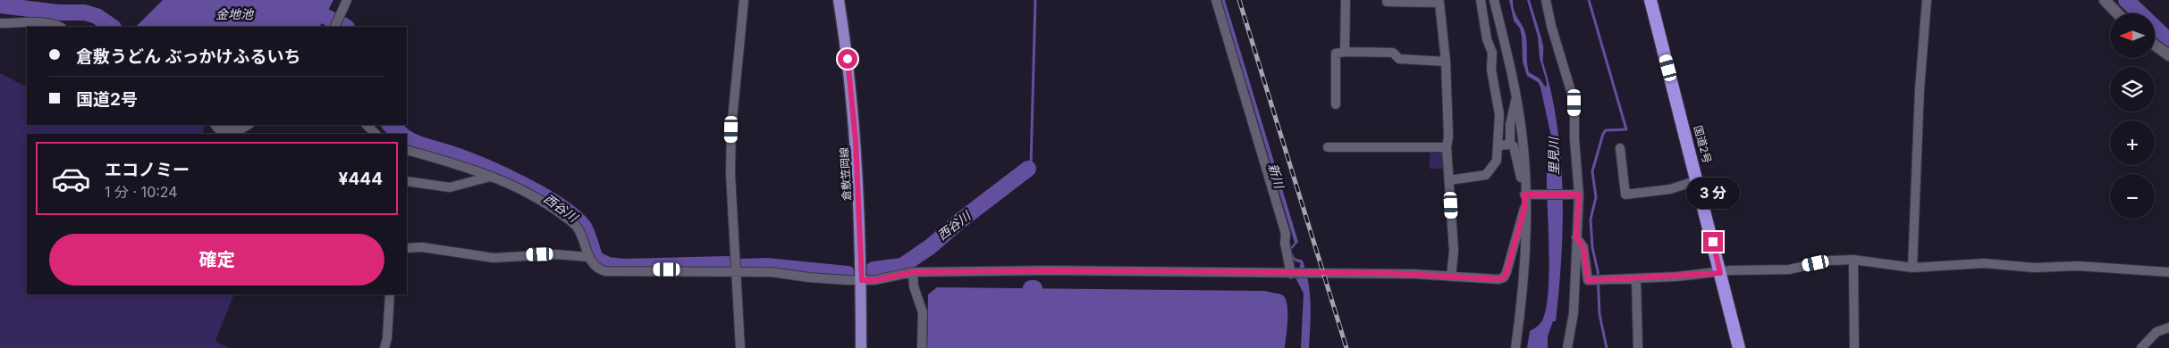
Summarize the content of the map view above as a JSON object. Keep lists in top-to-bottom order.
{
  "streets": {
    "highway": ["国道2号"],
    "main road": ["倉敷笠岡線"]
  },
  "water": [
    "金地池",
    "里見川",
    "新川",
    "西谷川"
  ],
  "north": "left",
  "page": {
    "map_buttons": ["+", "−"],
    "banner": ["倉敷うどん ぶっかけふるいち", "国道2号"],
    "list": [
      {
        "name": "エコノミー",
        "note": "1 分 · 10:24",
        "value": "¥444"
      }
    ],
    "bubble": "3 分",
    "buttons": "確定"
  }
}
